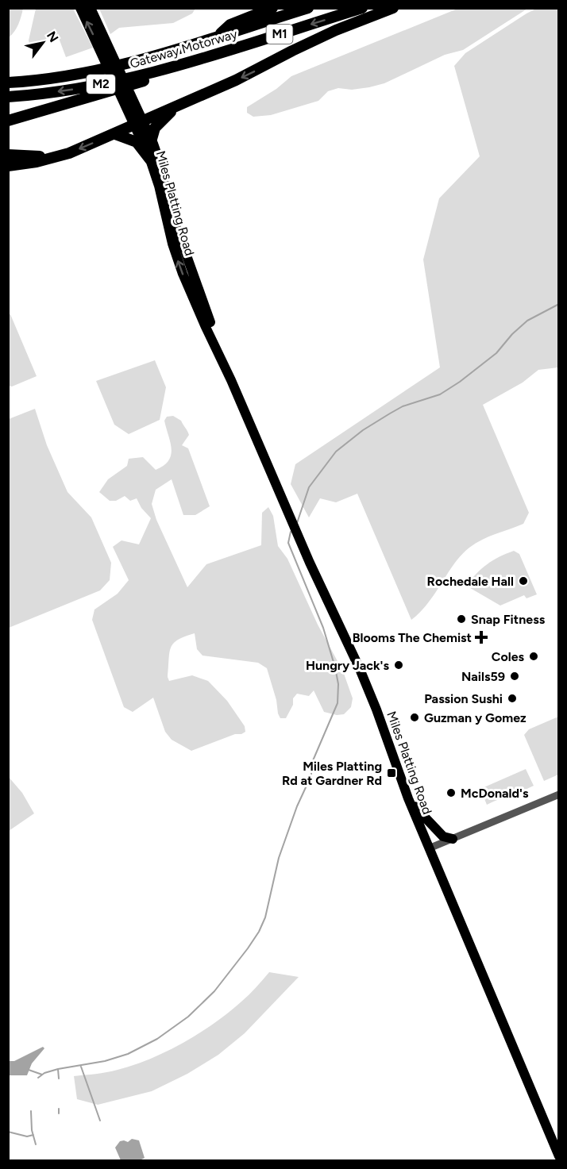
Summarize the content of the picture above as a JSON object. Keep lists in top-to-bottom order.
{
  "streets": {
    "highway": ["M1", "Gateway Motorway", "M2"],
    "main road": ["Miles Platting Road"]
  },
  "crossings": [
    ["M1", "Gateway Motorway"]
  ],
  "places": {
    "other": [
      "Rochedale Hall",
      "Snap Fitness",
      "Coles",
      "Hungry Jack's",
      "Nails59",
      "Passion Sushi",
      "Guzman y Gomez",
      "McDonald's"
    ],
    "health": ["Blooms The Chemist"],
    "transit": ["Miles Platting Rd at Gardner Rd"]
  },
  "north": "top right"
}
